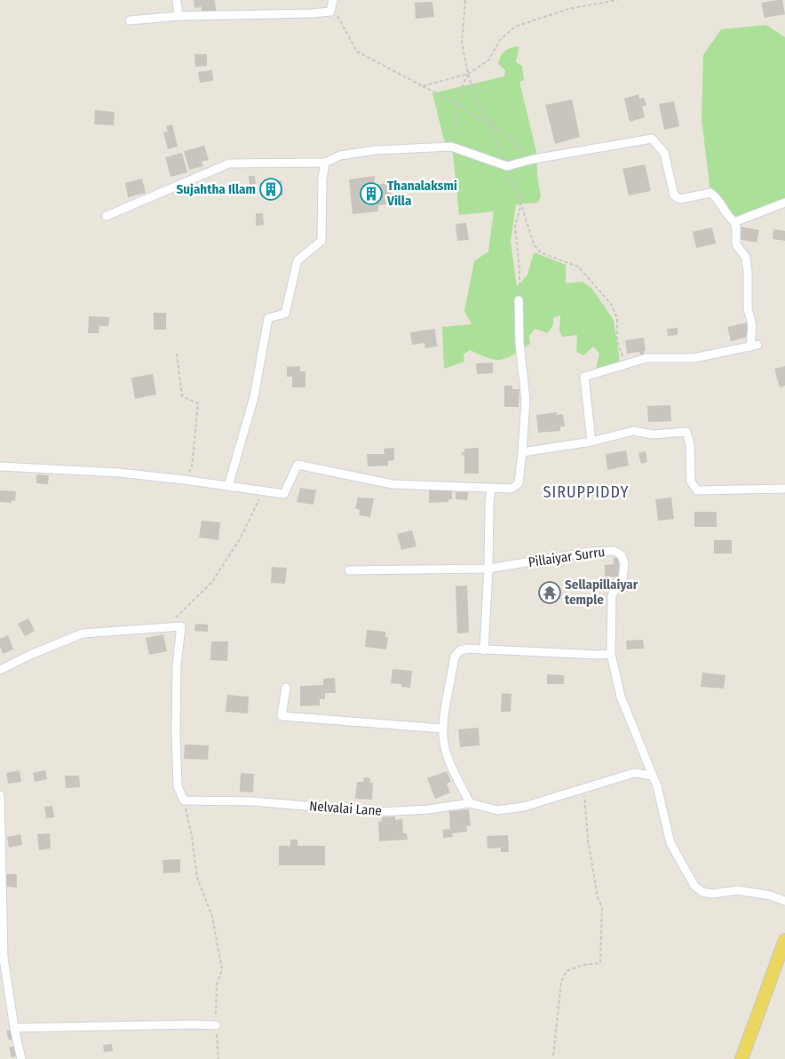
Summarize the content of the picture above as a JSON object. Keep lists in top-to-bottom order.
{
  "streets": {
    "street": ["Pillaiyar Surru", "Nelvalai Lane"]
  },
  "crossings": [
    ["Pillaiyar Surru", "Nelvalai Lane"]
  ],
  "districts": ["SIRUPPIDDY"],
  "places": {
    "building": ["Sujahtha Illam", "Thanalaksmi Villa"],
    "temple": ["Sellapillaiyar temple"]
  }
}
